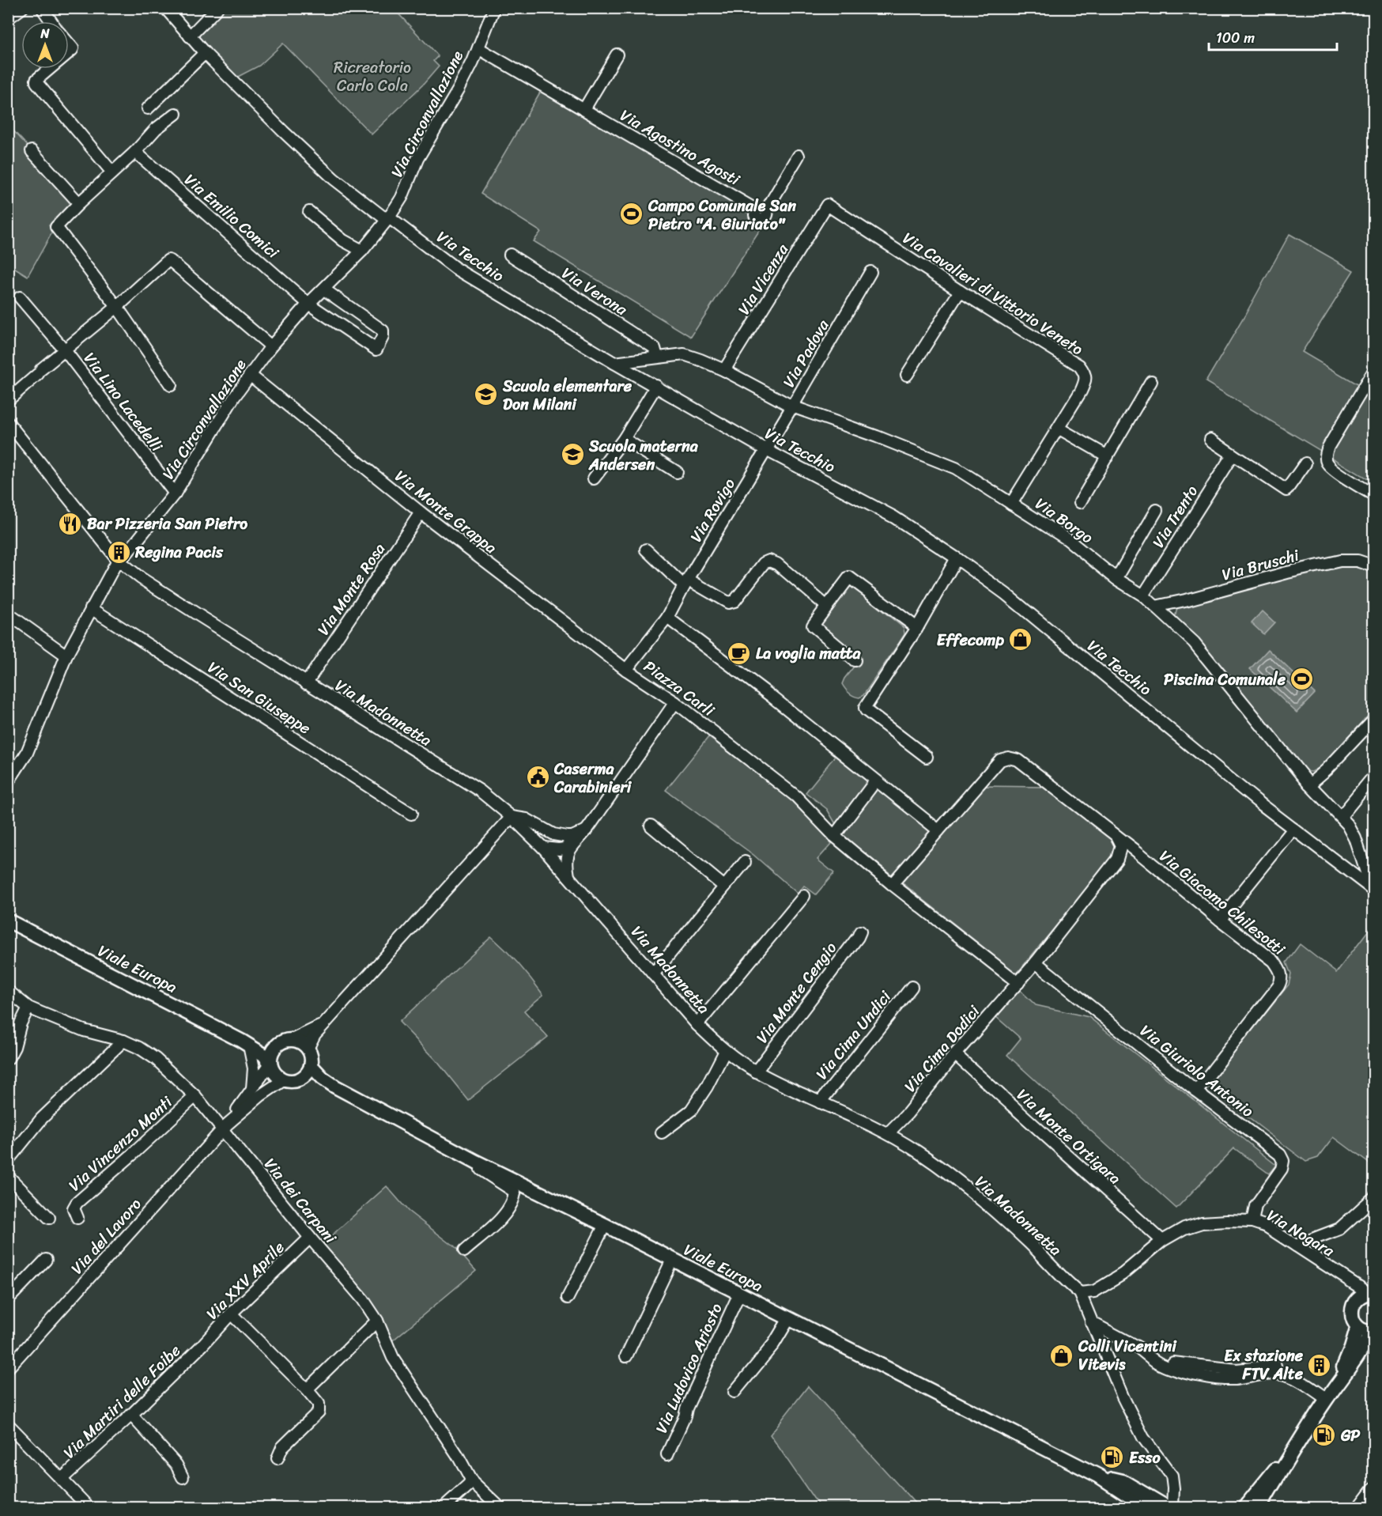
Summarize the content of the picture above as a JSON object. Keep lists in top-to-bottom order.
{
  "streets": {
    "main road": ["Viale Europa"],
    "street": [
      "Via Circonvallazione",
      "Via Agostino Agosti",
      "Via Emilio Comici",
      "Via Tecchio",
      "Via Vicenza",
      "Via Verona",
      "Via Cavalieri di Vittorio Veneto",
      "Via Padova",
      "Via Lino Lacedelli",
      "Via Rovigo",
      "Via Monte Grappa",
      "Via Trento",
      "Via Borgo",
      "Via Bruschi",
      "Via Monte Rosa",
      "Piazza Carli",
      "Via San Giuseppe",
      "Via Madonnetta",
      "Via Giacomo Chilesotti",
      "Via Monte Cengio",
      "Via Cima Undici",
      "Via Cima Dodici",
      "Via Giuriolo Antonio",
      "Via Monte Ortigara",
      "Via Vincenzo Monti",
      "Via dei Carpani",
      "Via Nogara",
      "Via del Lavoro",
      "Via XXV Aprile",
      "Via Ludovico Ariosto",
      "Via Martiri delle Foibe"
    ]
  },
  "crossings": [
    ["Via Circonvallazione", "Via Agostino Agosti"],
    ["Via Circonvallazione", "Via Emilio Comici"],
    ["Via Circonvallazione", "Via Tecchio"],
    ["Via Circonvallazione", "Via Lino Lacedelli"],
    ["Via Circonvallazione", "Via Monte Grappa"],
    ["Via Circonvallazione", "Via Madonnetta"],
    ["Via Tecchio", "Via Padova"],
    ["Via Tecchio", "Via Rovigo"],
    ["Via Tecchio", "Via Borgo"],
    ["Via Vicenza", "Via Cavalieri di Vittorio Veneto"],
    ["Via Vicenza", "Via Borgo"],
    ["Via Verona", "Via Borgo"],
    ["Via Cavalieri di Vittorio Veneto", "Via Borgo"],
    ["Via Padova", "Via Rovigo"],
    ["Via Padova", "Via Borgo"],
    ["Via Rovigo", "Piazza Carli"],
    ["Via Monte Grappa", "Via Monte Rosa"],
    ["Via Monte Grappa", "Piazza Carli"],
    ["Via Trento", "Via Borgo"],
    ["Via Borgo", "Via Bruschi"],
    ["Via Monte Rosa", "Via Madonnetta"],
    ["Piazza Carli", "Via Cima Dodici"],
    ["Via Madonnetta", "Via Monte Cengio"],
    ["Via Madonnetta", "Via Cima Undici"],
    ["Via Madonnetta", "Via Cima Dodici"],
    ["Via Madonnetta", "Via Nogara"],
    ["Via Giacomo Chilesotti", "Via Giuriolo Antonio"],
    ["Viale Europa", "Via del Lavoro"],
    ["Viale Europa", "Via Ludovico Ariosto"],
    ["Via Cima Dodici", "Via Giuriolo Antonio"],
    ["Via Cima Dodici", "Via Monte Ortigara"],
    ["Via Giuriolo Antonio", "Via Nogara"],
    ["Via Monte Ortigara", "Via Nogara"],
    ["Via Vincenzo Monti", "Via dei Carpani"],
    ["Via dei Carpani", "Via del Lavoro"],
    ["Via dei Carpani", "Via XXV Aprile"],
    ["Via XXV Aprile", "Via Martiri delle Foibe"]
  ],
  "parks": ["Ricreatorio Carlo Cola"],
  "places": {
    "sports": ["Campo Comunale San Pietro \"A. Giuriato\"", "Piscina Comunale"],
    "school or university": ["Scuola elementare Don Milani", "Scuola materna Andersen"],
    "restaurant": ["Bar Pizzeria San Pietro"],
    "building": ["Regina Pacis", "Ex stazione FTV Alte"],
    "shop": ["Effecomp", "Colli Vicentini Vitevis"],
    "cafe": ["La voglia matta"],
    "public building": ["Caserma Carabinieri"],
    "fuel station": ["GP", "Esso"]
  },
  "scale_bar": "100 m",
  "north": "top"
}
